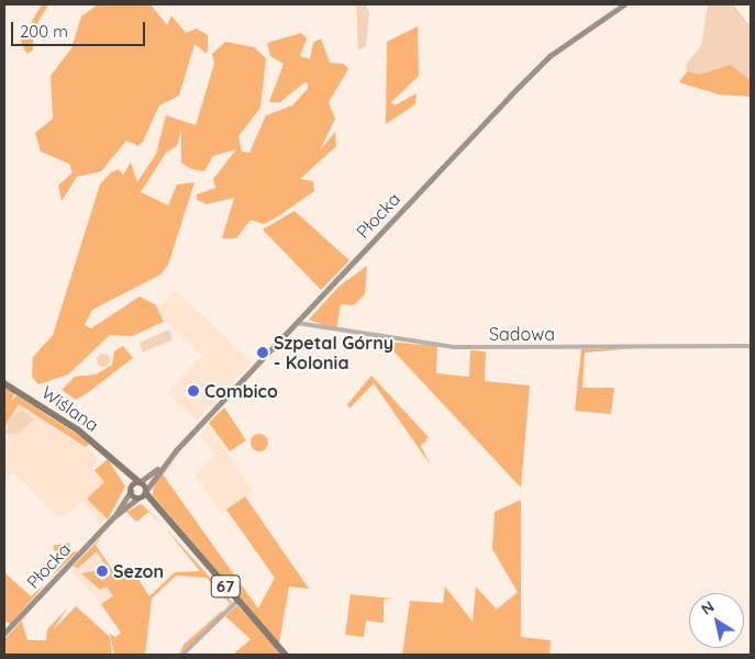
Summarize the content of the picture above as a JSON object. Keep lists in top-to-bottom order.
{
  "streets": {
    "main road": ["Płocka", "Wiślana", "67"],
    "street": ["Sadowa"]
  },
  "crossings": [
    ["Płocka", "Sadowa"],
    ["Płocka", "Wiślana"],
    ["Płocka", "67"],
    ["Wiślana", "67"]
  ],
  "places": ["Szpetal Górny - Kolonia", "Combico", "Sezon"],
  "scale_bar": "200 m",
  "north": "top left"
}
